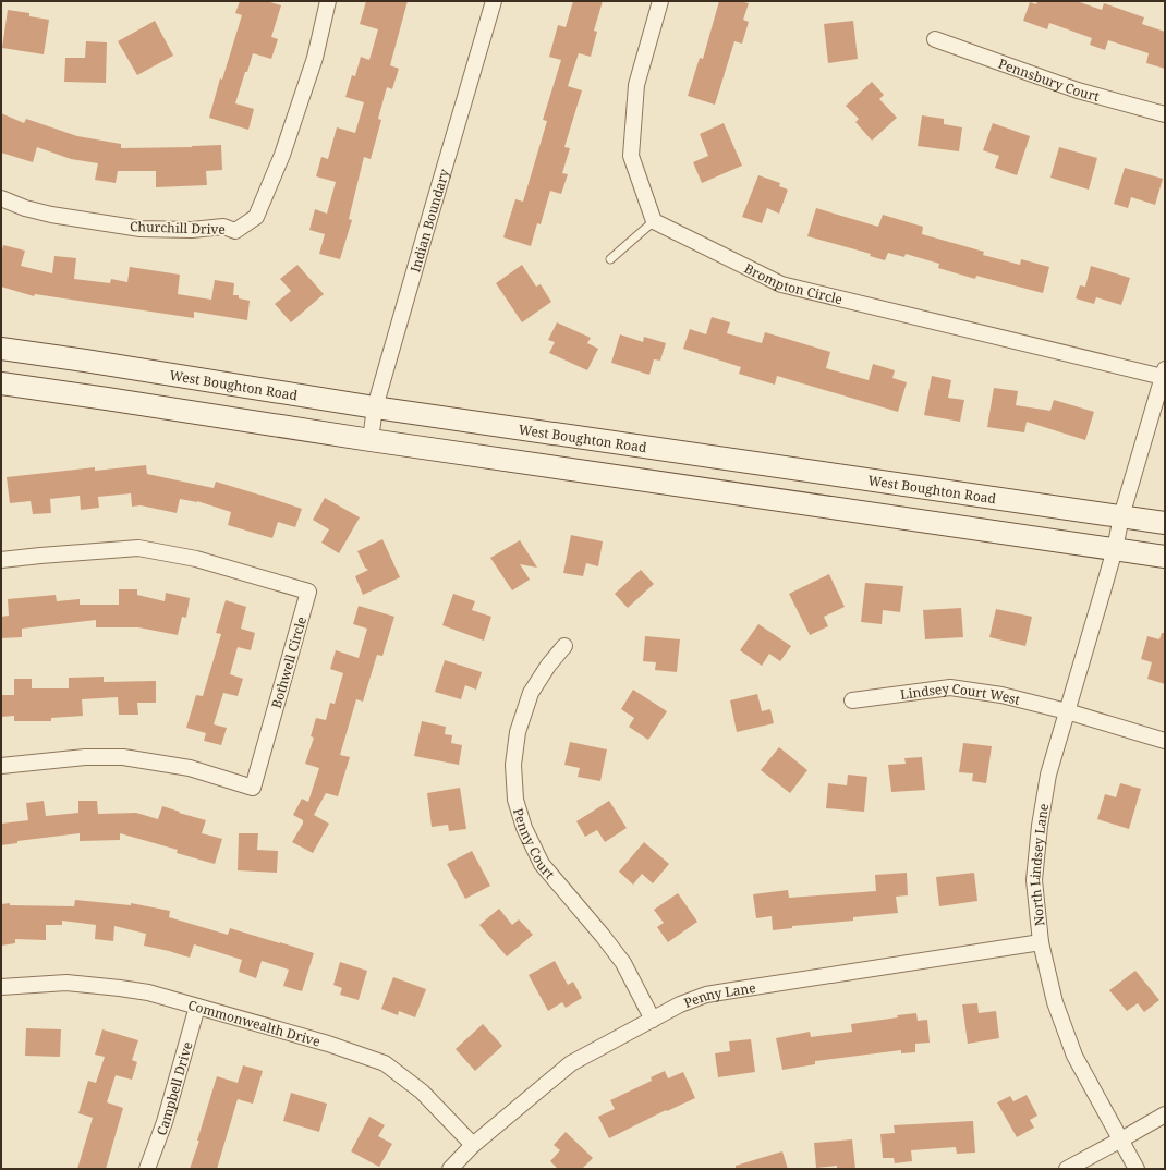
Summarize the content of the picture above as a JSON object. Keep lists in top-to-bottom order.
{
  "streets": {
    "main road": ["West Boughton Road"],
    "street": [
      "Pennsbury Court",
      "Indian Boundary",
      "Churchill Drive",
      "Brompton Circle",
      "Bothwell Circle",
      "Lindsey Court West",
      "Penny Court",
      "North Lindsey Lane",
      "Penny Lane",
      "Commonwealth Drive",
      "Campbell Drive"
    ]
  },
  "crossings": [
    ["Indian Boundary", "West Boughton Road"],
    ["West Boughton Road", "North Lindsey Lane"],
    ["Lindsey Court West", "North Lindsey Lane"],
    ["Penny Court", "Penny Lane"],
    ["North Lindsey Lane", "Penny Lane"],
    ["Penny Lane", "Commonwealth Drive"],
    ["Commonwealth Drive", "Campbell Drive"]
  ]
}
